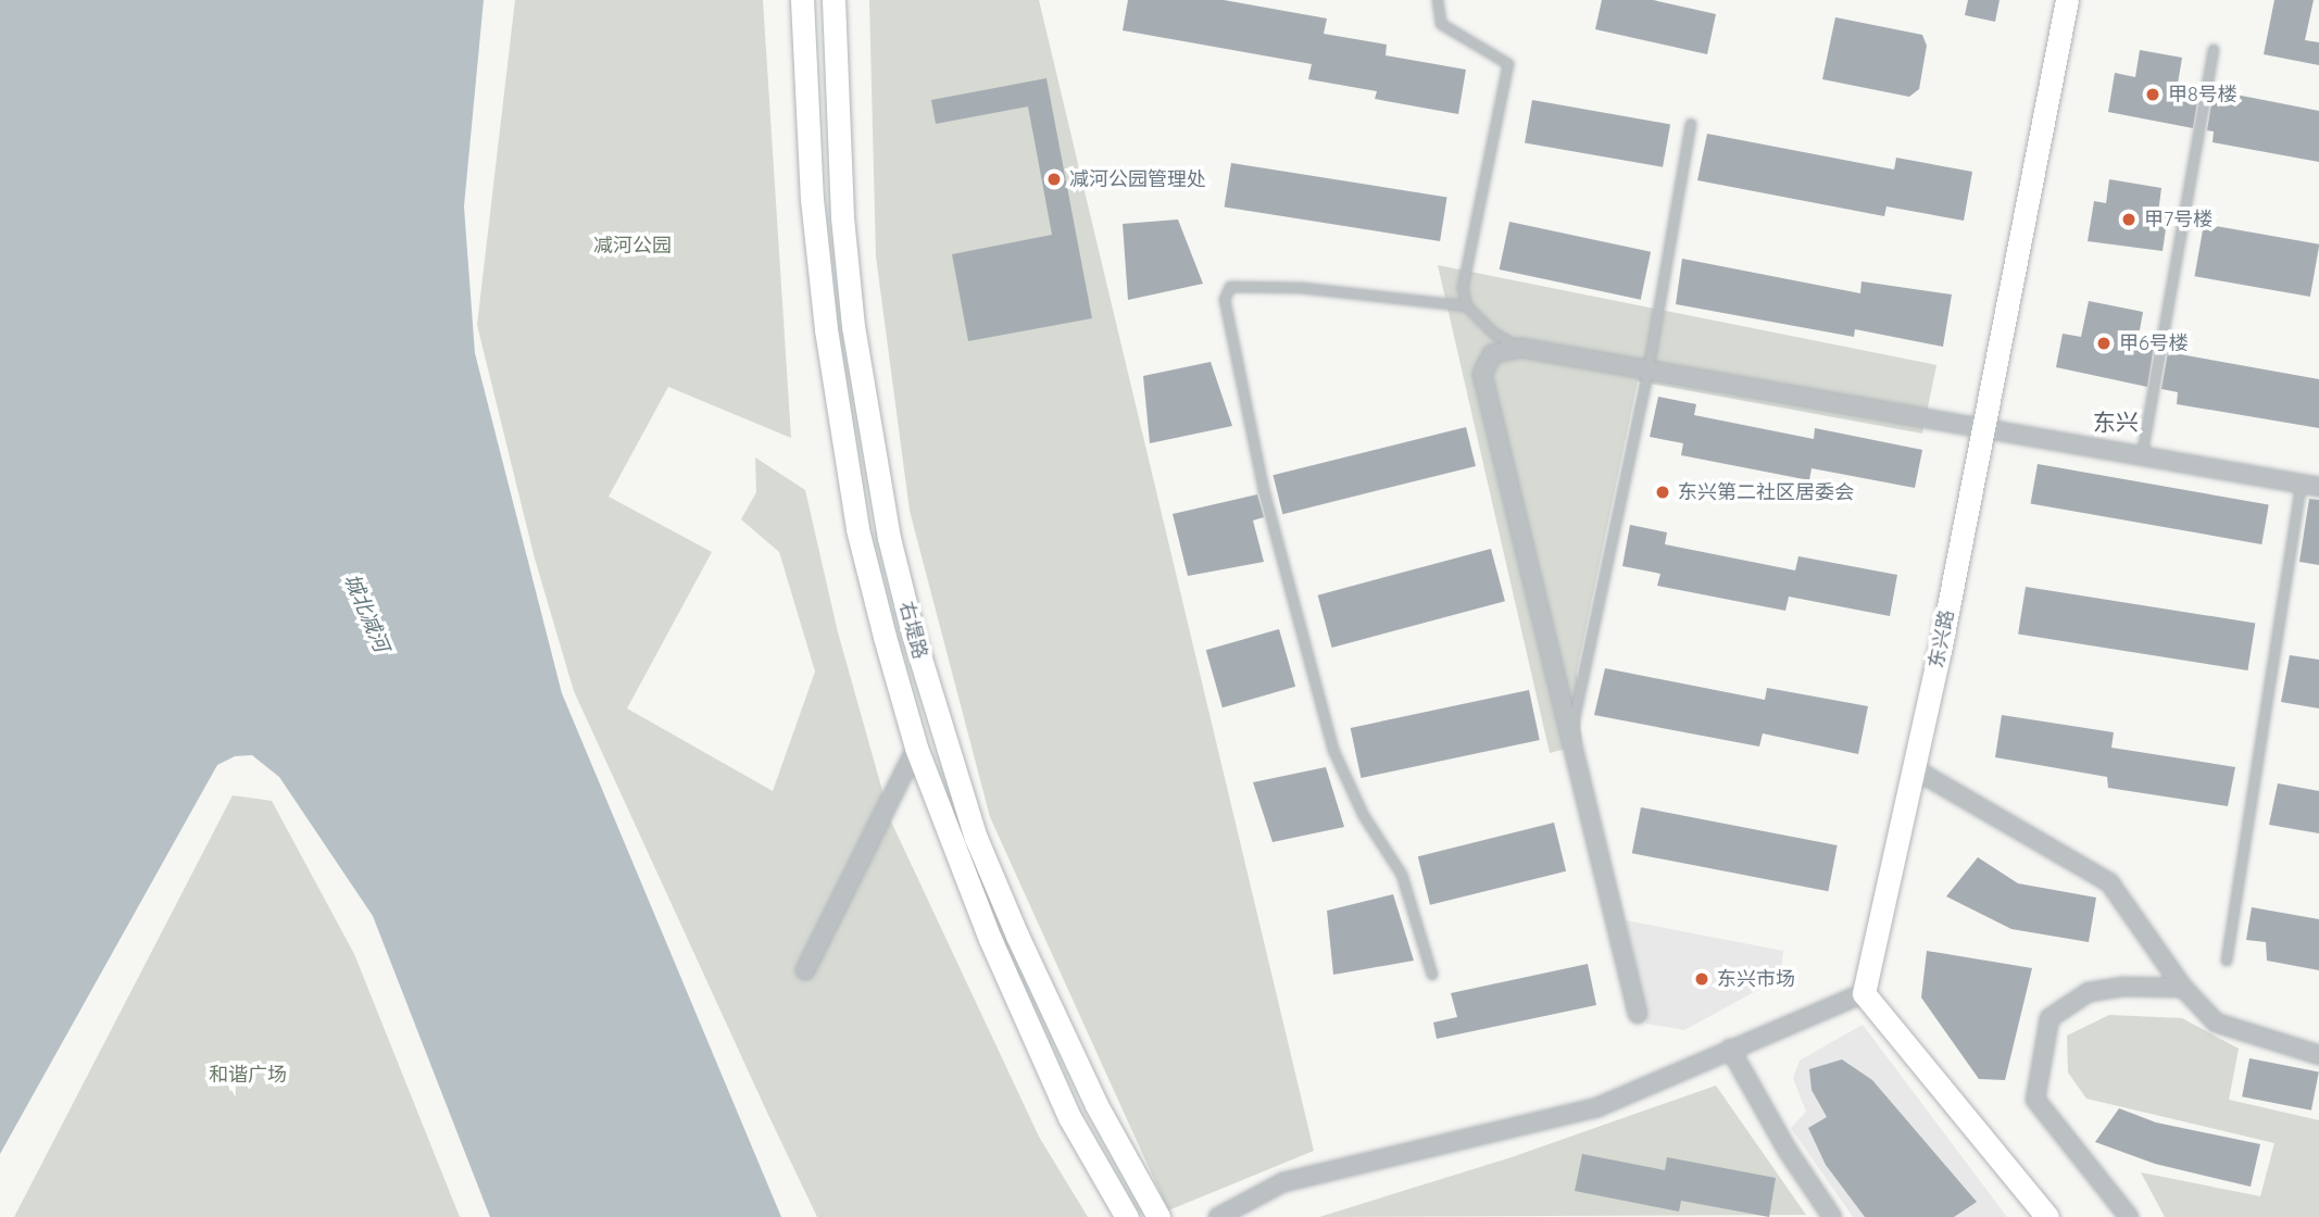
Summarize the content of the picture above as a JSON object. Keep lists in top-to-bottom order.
{
  "streets": {
    "main road": ["右堤路", "东兴路"]
  },
  "districts": ["东兴"],
  "water": ["城北减河"],
  "parks": ["减河公园", "和谐广场"],
  "places": [
    "甲8号楼",
    "减河公园管理处",
    "甲7号楼",
    "甲6号楼",
    "东兴第二社区居委会",
    "东兴市场"
  ]
}
